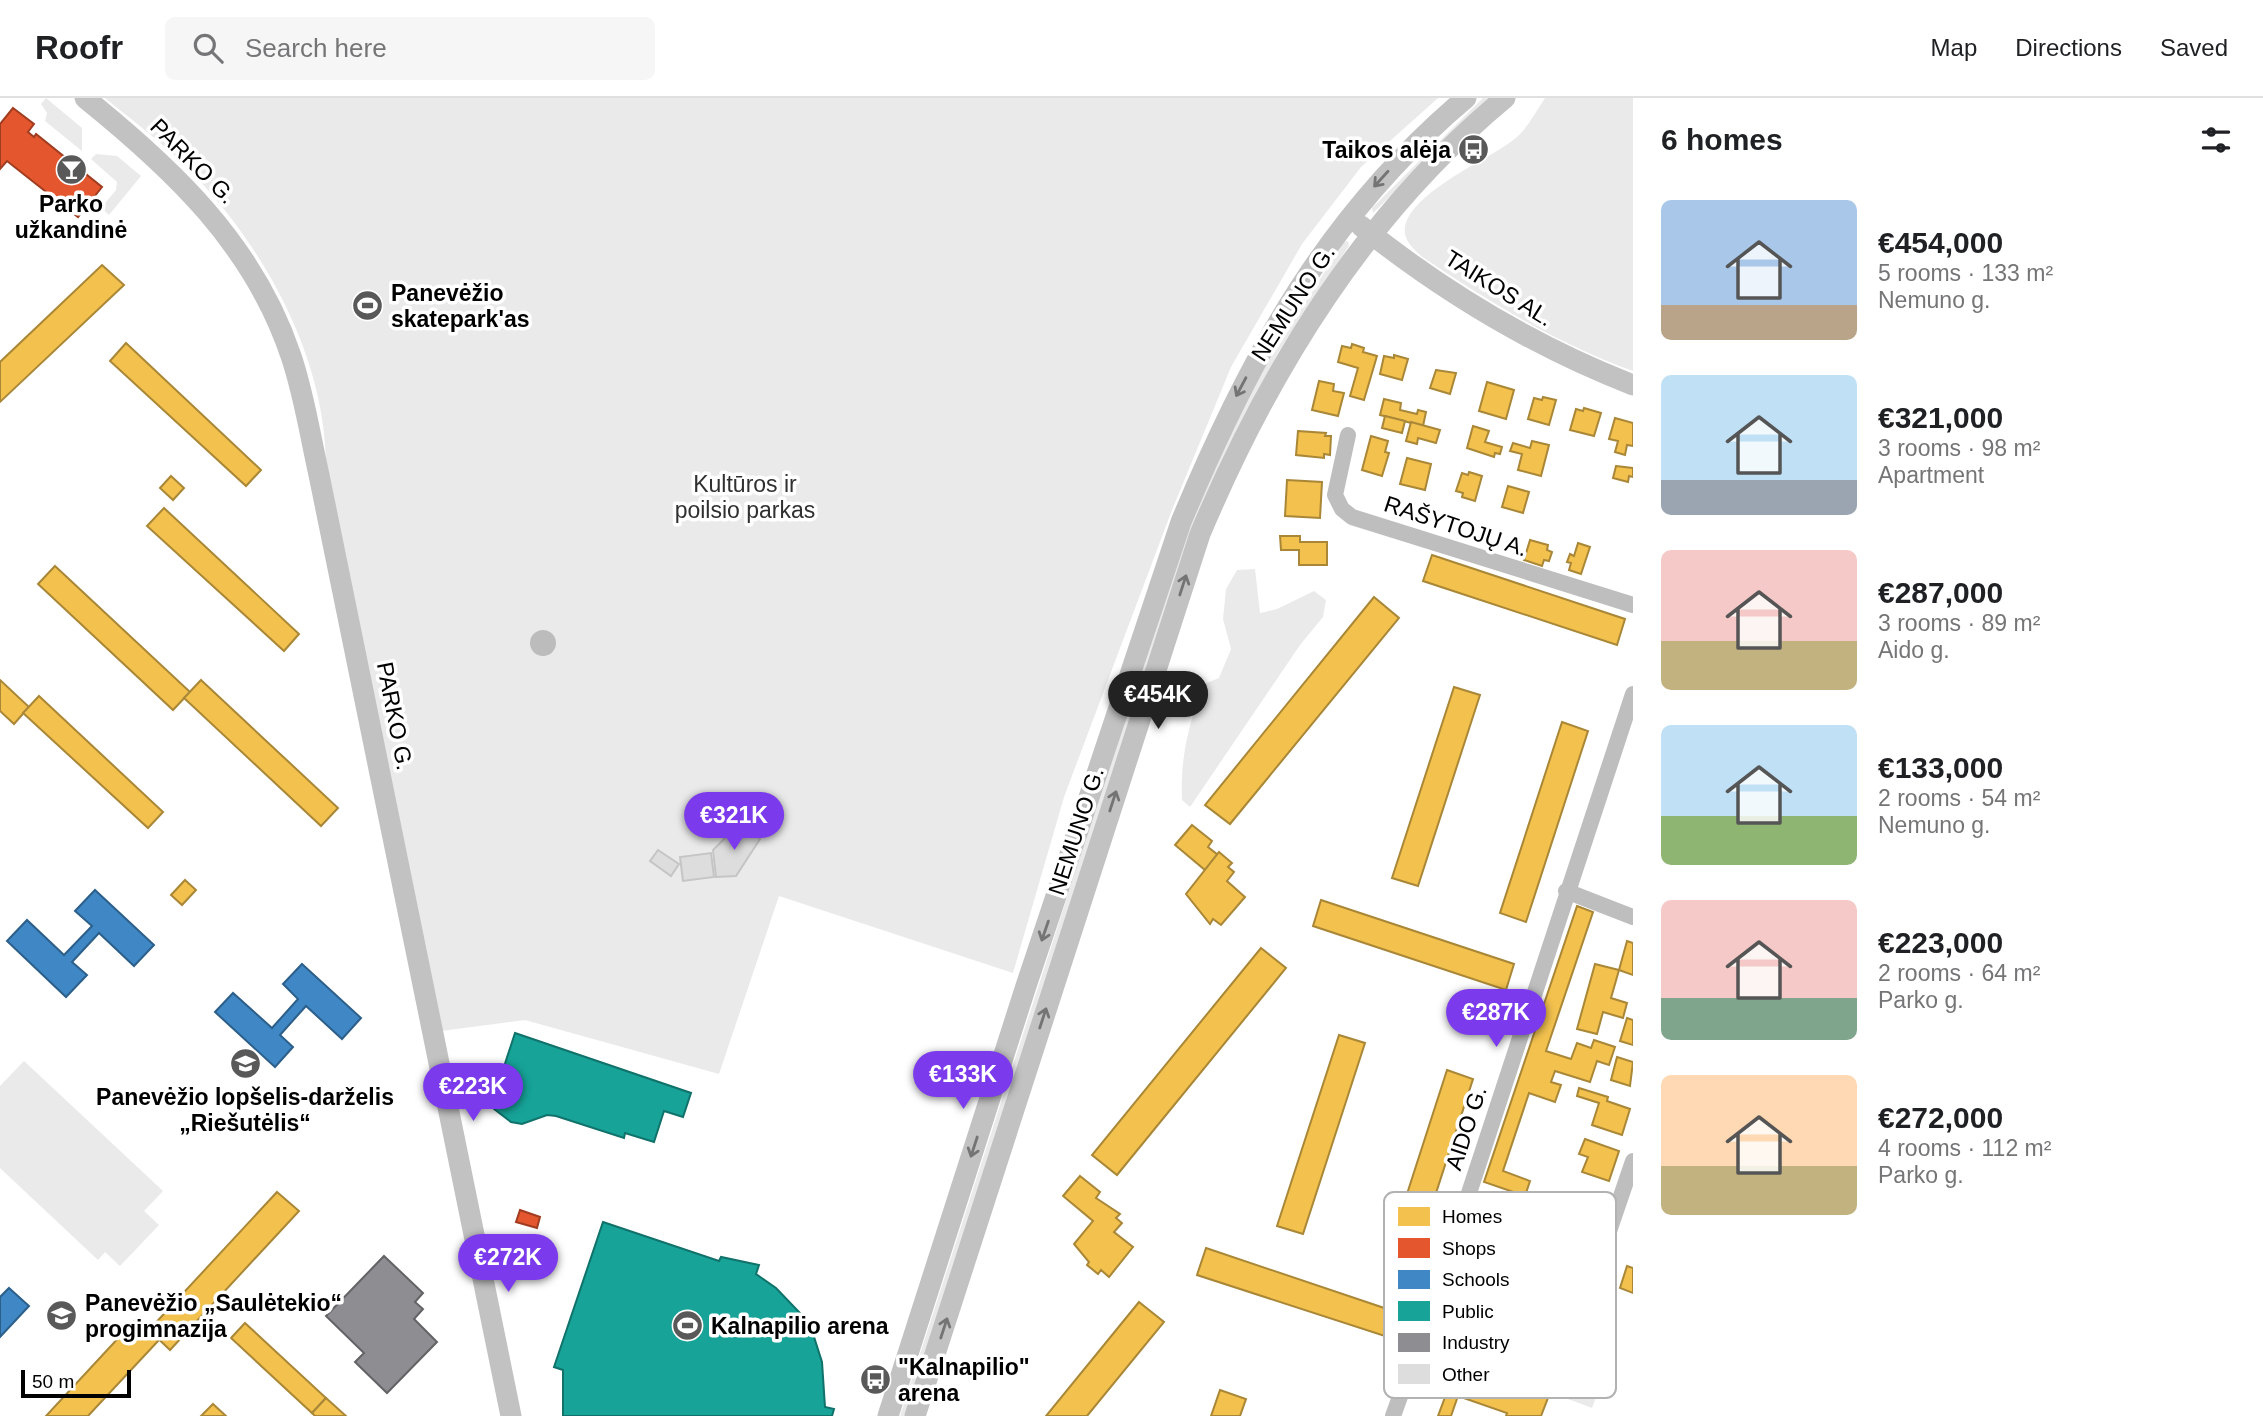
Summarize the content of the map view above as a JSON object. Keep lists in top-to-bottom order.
{
  "streets": {
    "main road": ["PARKO G.", "TAIKOS AL.", "NEMUNO G."],
    "street": ["RAŠYTOJŲ A.", "AIDO G."]
  },
  "crossings": [
    ["TAIKOS AL.", "NEMUNO G."]
  ],
  "parks": ["Kultūros ir poilsio parkas"],
  "places": {
    "bus stop": ["Taikos alėja", "\"Kalnapilio\" arena"],
    "bar": ["Parko užkandinė"],
    "sports": ["Panevėžio skatepark'as", "Kalnapilio arena"],
    "school or university": ["Panevėžio lopšelis-darželis „Riešutėlis“", "Panevėžio „Saulėtekio“ progimnazija"]
  },
  "legend": [
    "Homes",
    "Shops",
    "Schools",
    "Public",
    "Industry",
    "Other"
  ],
  "scale_bar": "50 m",
  "page": {
    "header": "Roofr",
    "search": "Search here",
    "nav": ["Map", "Directions", "Saved"],
    "heading": "6 homes",
    "list": [
      {
        "name": "€454,000",
        "note": "5 rooms · 133 m² · Nemuno g."
      },
      {
        "name": "€321,000",
        "note": "3 rooms · 98 m² · Apartment"
      },
      {
        "name": "€287,000",
        "note": "3 rooms · 89 m² · Aido g."
      },
      {
        "name": "€133,000",
        "note": "2 rooms · 54 m² · Nemuno g."
      },
      {
        "name": "€223,000",
        "note": "2 rooms · 64 m² · Parko g."
      },
      {
        "name": "€272,000",
        "note": "4 rooms · 112 m² · Parko g."
      }
    ],
    "price": [
      "€454K",
      "€321K",
      "€287K",
      "€133K",
      "€223K",
      "€272K"
    ],
    "scale": "50 m"
  }
}
